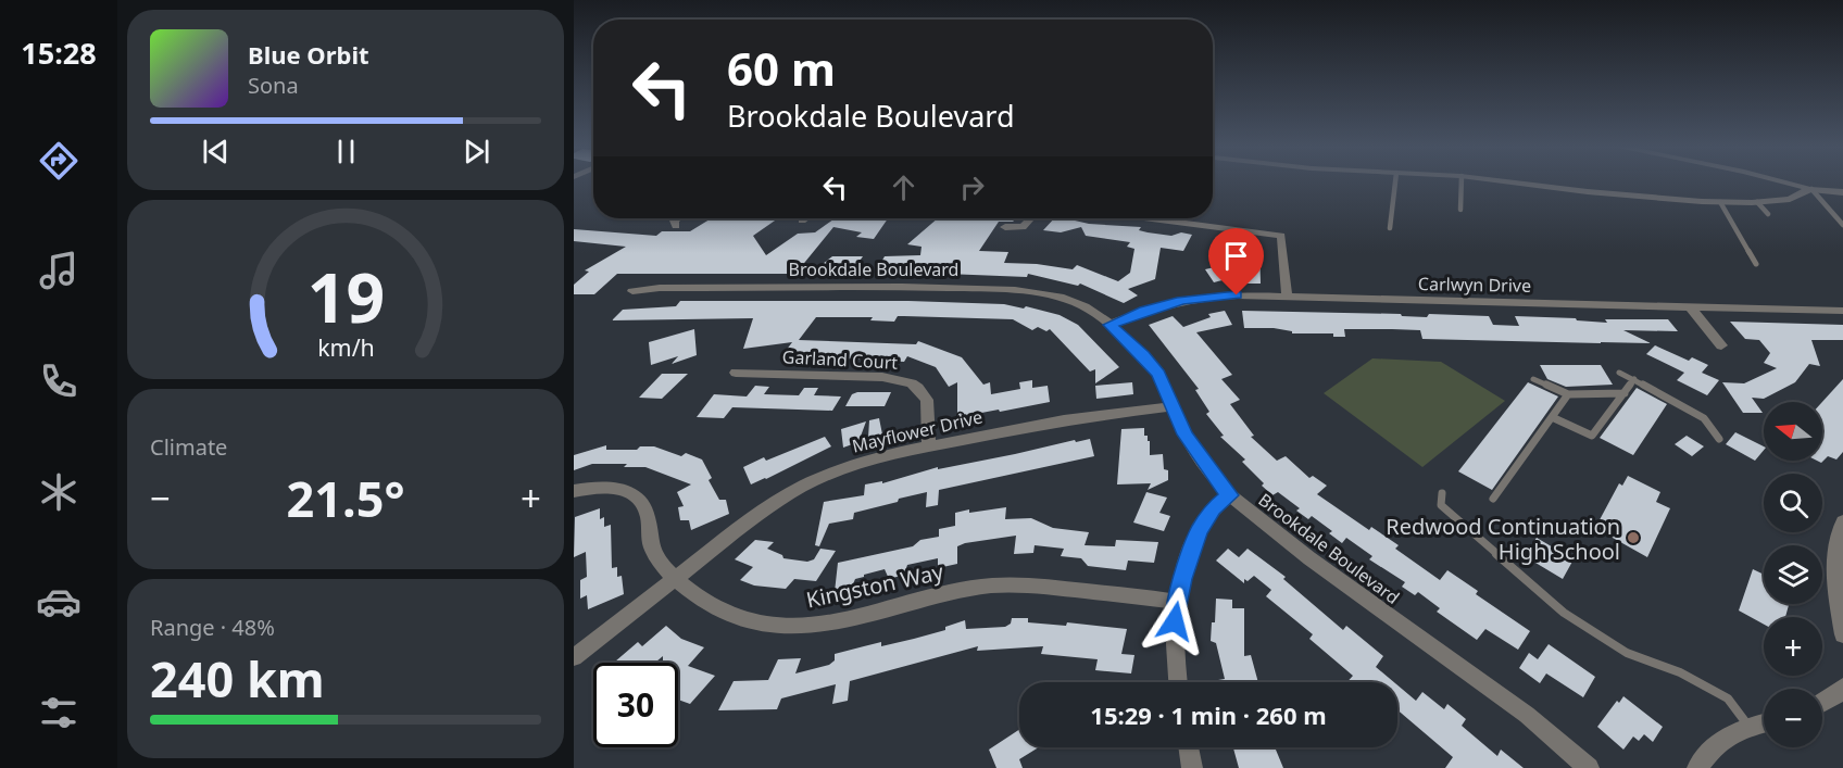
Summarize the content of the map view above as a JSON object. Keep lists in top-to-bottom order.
{
  "streets": {
    "street": [
      "Brookdale Boulevard",
      "Carlwyn Drive",
      "Garland Court",
      "Mayflower Drive",
      "Kingston Way"
    ]
  },
  "crossings": [
    ["Brookdale Boulevard", "Carlwyn Drive"],
    ["Brookdale Boulevard", "Mayflower Drive"],
    ["Garland Court", "Mayflower Drive"],
    ["Mayflower Drive", "Kingston Way"]
  ],
  "places": ["Redwood Continuation High School"],
  "north": "left",
  "page": {
    "tabs": "15:28",
    "turn": ["60 m", "Brookdale Boulevard"],
    "song": ["Blue Orbit", "Sona"],
    "tile": [
      "Climate",
      ["Range · 48%", "240 km"]
    ],
    "map_buttons": ["+", "−"],
    "heat": ["−", "21.5°", "+"],
    "limit": "30",
    "trip": "15:29 · 1 min · 260 m",
    "gauge": ["19", "km/h"]
  }
}
